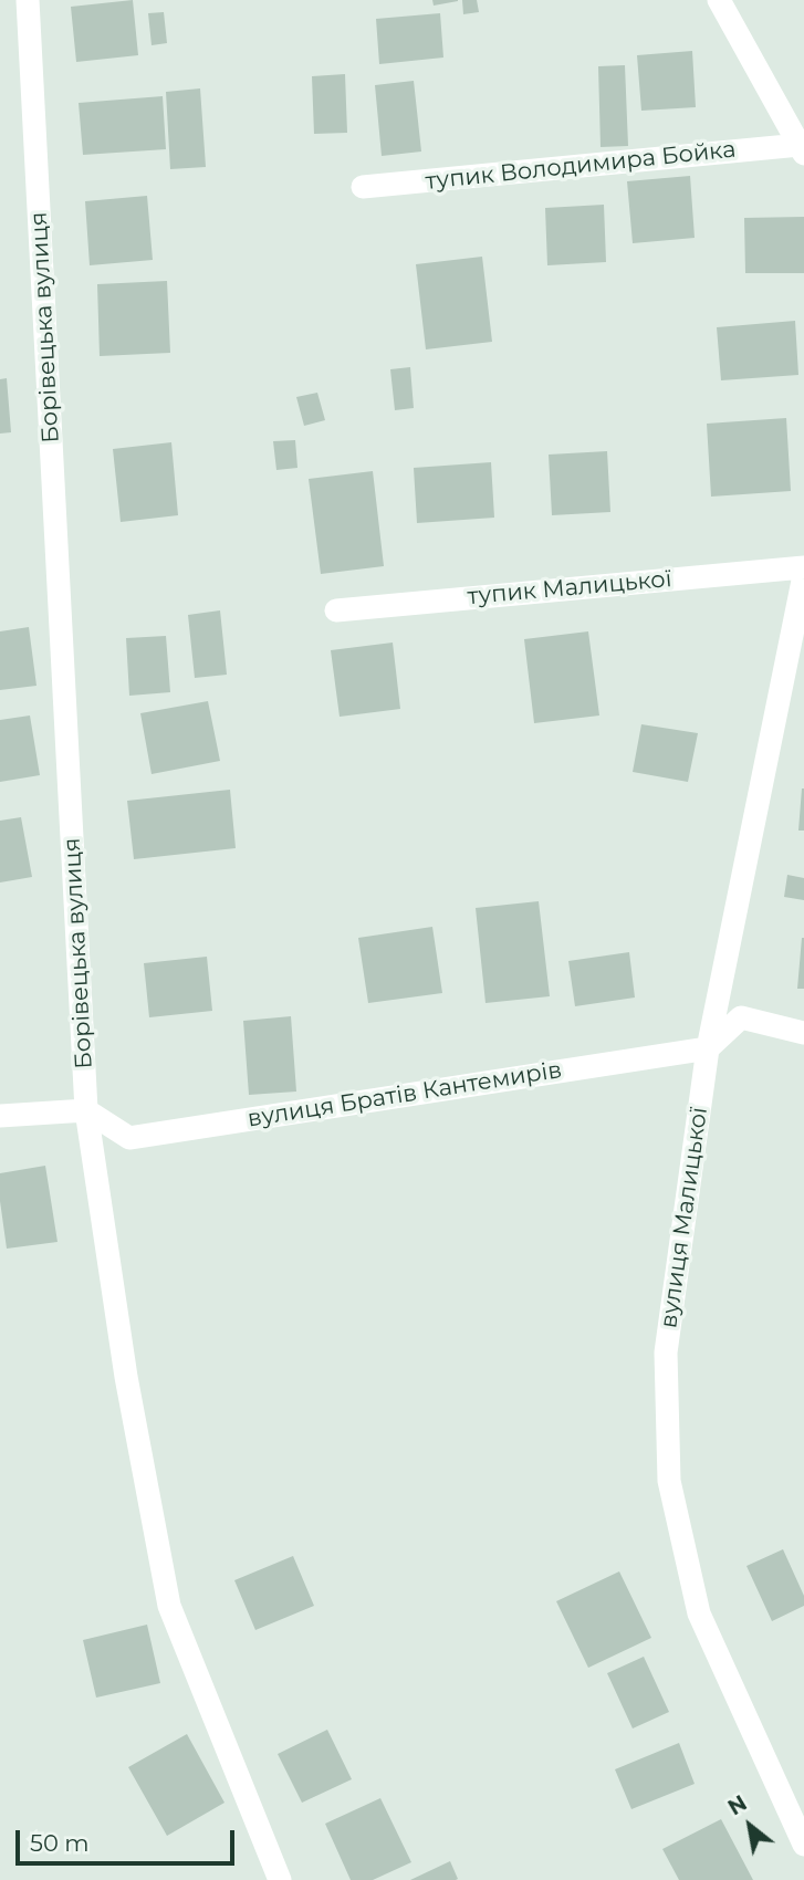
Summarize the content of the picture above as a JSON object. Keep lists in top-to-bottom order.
{
  "streets": {
    "street": [
      "тупик Володимира Бойка",
      "Борівецька вулиця",
      "тупик Малицької",
      "вулиця Братів Кантемирів",
      "вулиця Малицької"
    ]
  },
  "crossings": [
    ["Борівецька вулиця", "вулиця Братів Кантемирів"],
    ["вулиця Братів Кантемирів", "вулиця Малицької"]
  ],
  "scale_bar": "50 m",
  "north": "top left"
}
